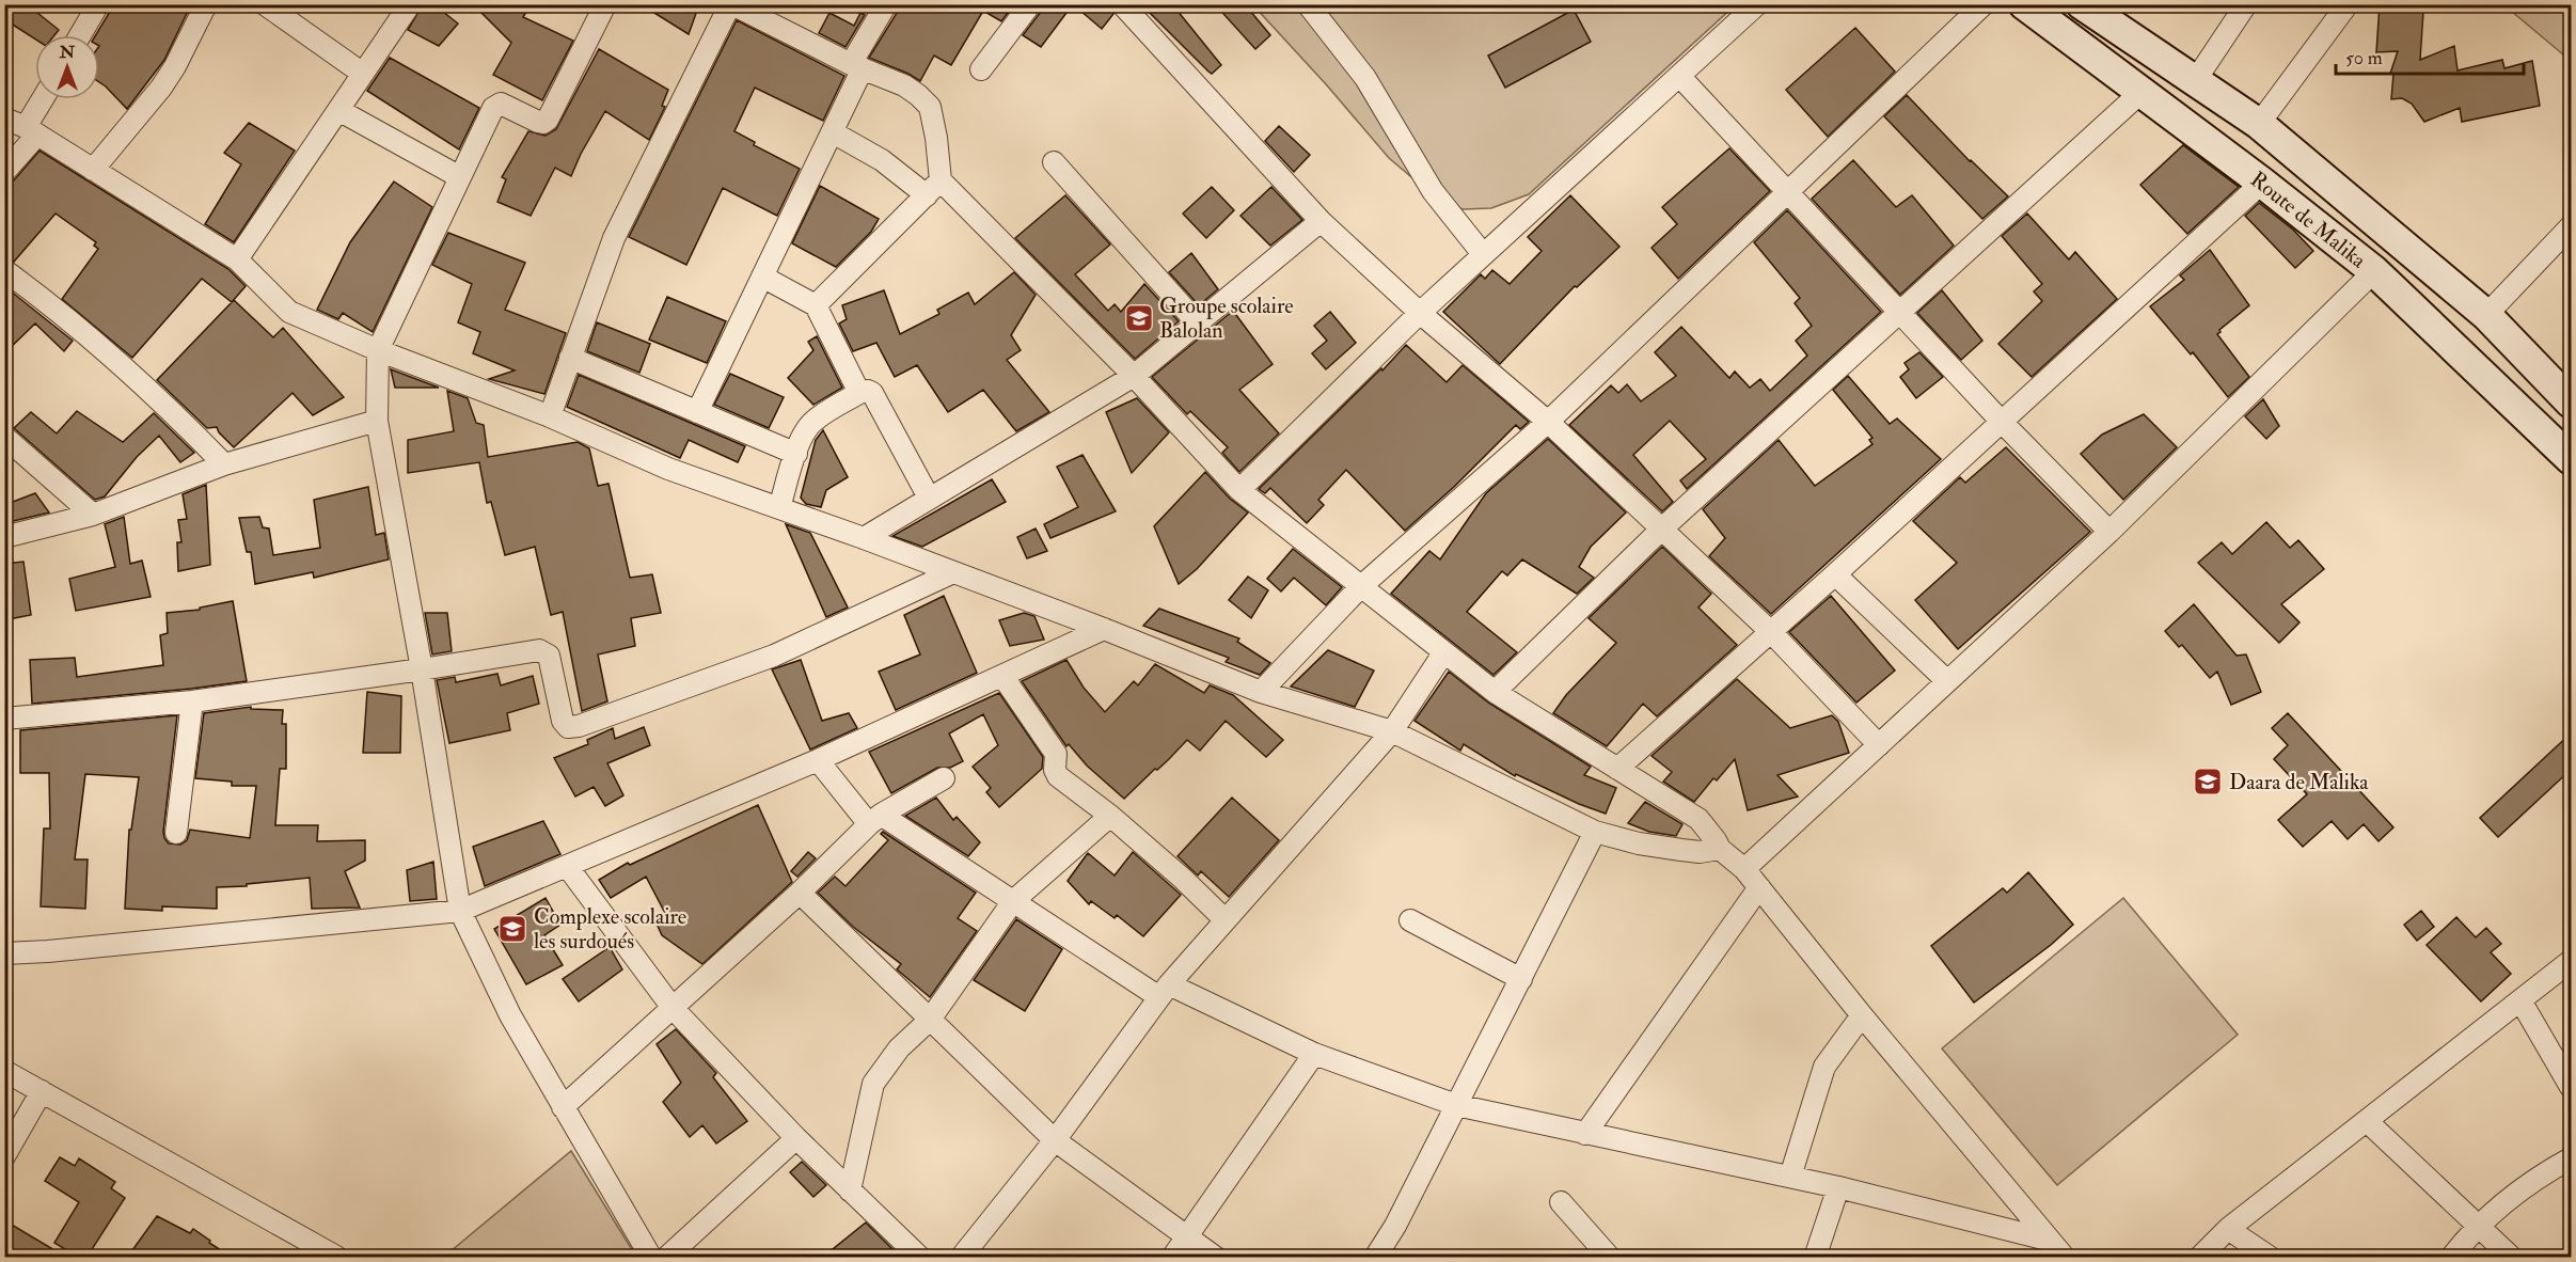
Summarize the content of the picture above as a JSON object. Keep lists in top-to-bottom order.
{
  "streets": {
    "main road": ["Route de Malika"]
  },
  "places": {
    "school or university": ["Groupe scolaire Balolan", "Daara de Malika", "Complexe scolaire les surdoués"]
  },
  "scale_bar": "50 m",
  "north": "top"
}
